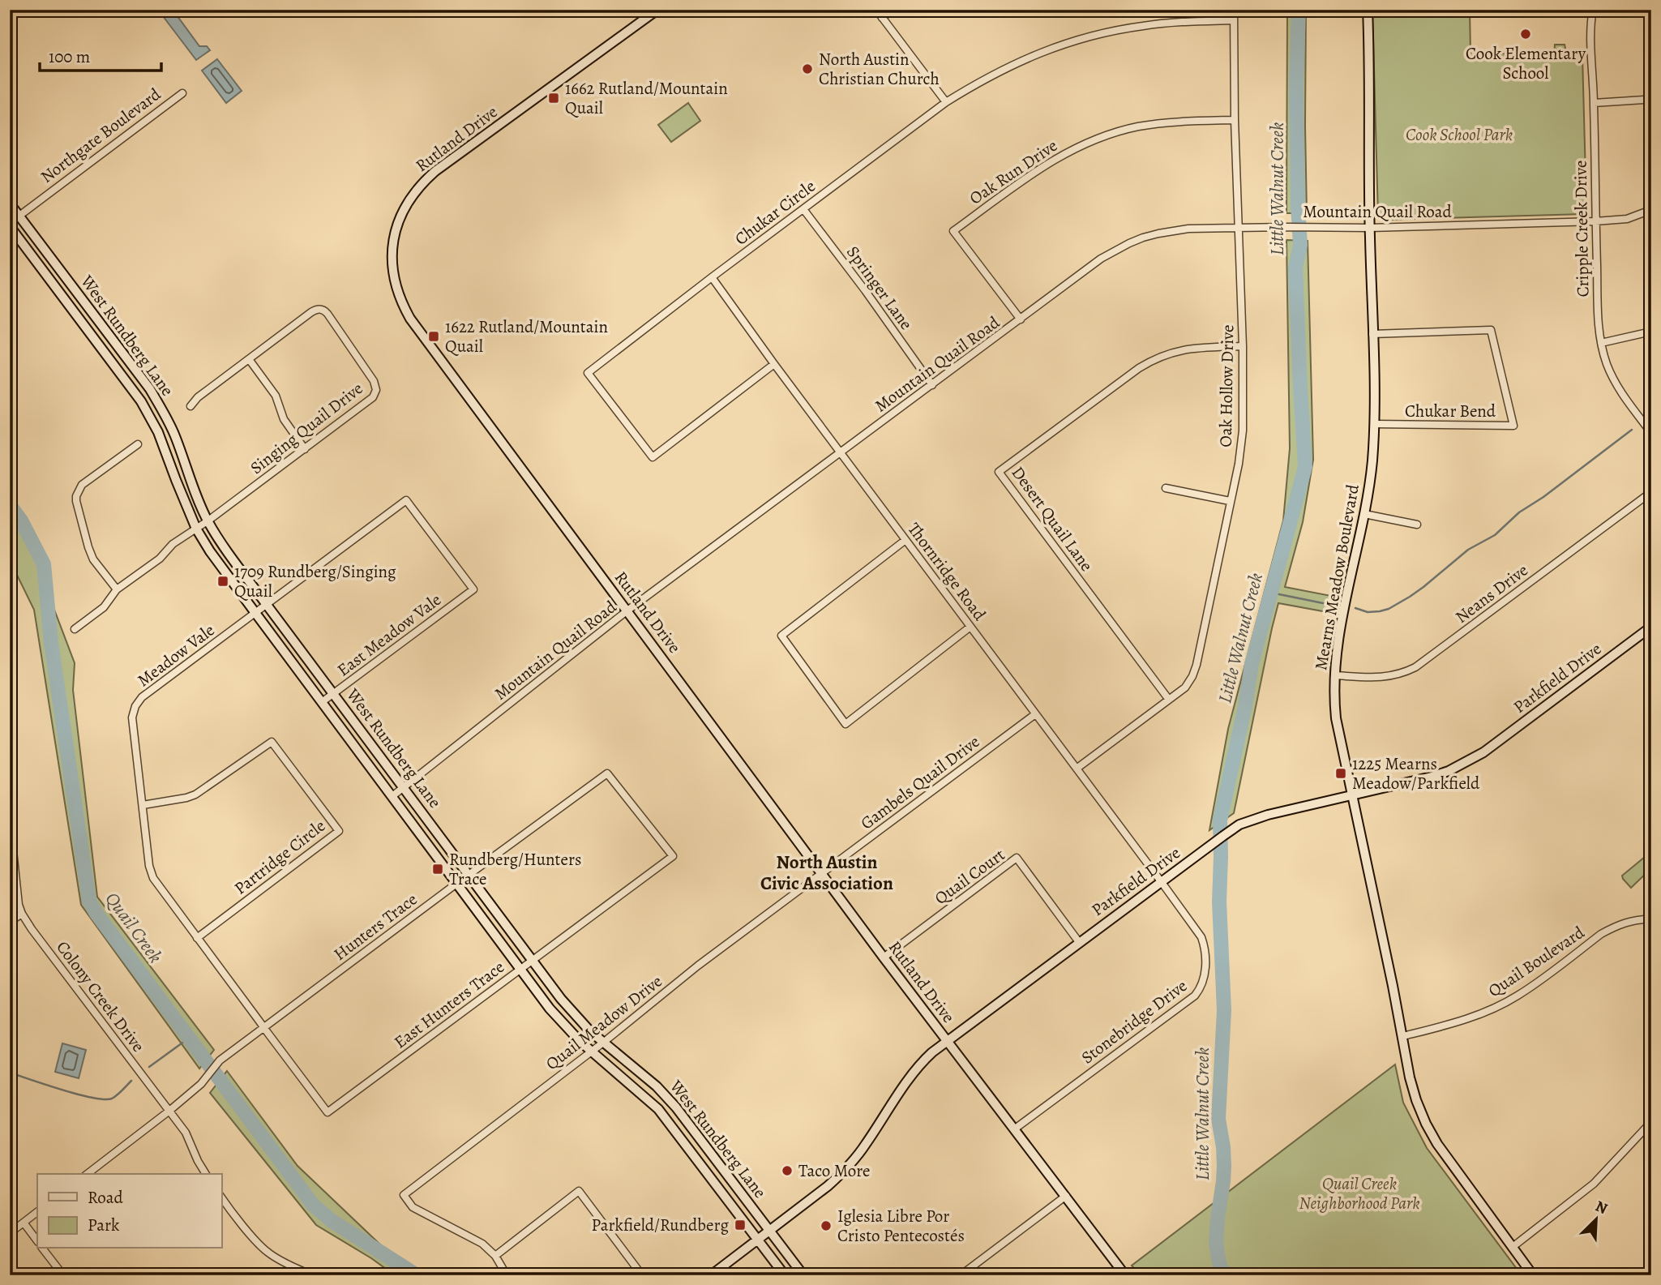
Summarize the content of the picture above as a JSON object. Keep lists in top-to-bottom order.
{
  "streets": {
    "street": [
      "Northgate Boulevard",
      "Rutland Drive",
      "Oak Run Drive",
      "Mountain Quail Road",
      "Chukar Circle",
      "Cripple Creek Drive",
      "Springer Lane",
      "West Rundberg Lane",
      "Oak Hollow Drive",
      "Chukar Bend",
      "Singing Quail Drive",
      "Desert Quail Lane",
      "Thornridge Road",
      "Mearns Meadow Boulevard",
      "Neans Drive",
      "East Meadow Vale",
      "Meadow Vale",
      "Parkfield Drive",
      "Gambels Quail Drive",
      "Partridge Circle",
      "Quail Court",
      "Hunters Trace",
      "Quail Boulevard",
      "Colony Creek Drive",
      "East Hunters Trace",
      "Stonebridge Drive",
      "Quail Meadow Drive"
    ]
  },
  "crossings": [
    ["Northgate Boulevard", "West Rundberg Lane"],
    ["Rutland Drive", "Mountain Quail Road"],
    ["Rutland Drive", "Parkfield Drive"],
    ["Rutland Drive", "Gambels Quail Drive"],
    ["Rutland Drive", "Quail Court"],
    ["Rutland Drive", "Stonebridge Drive"],
    ["Rutland Drive", "Quail Meadow Drive"],
    ["Oak Run Drive", "Mountain Quail Road"],
    ["Oak Run Drive", "Oak Hollow Drive"],
    ["Mountain Quail Road", "Cripple Creek Drive"],
    ["Mountain Quail Road", "Springer Lane"],
    ["Mountain Quail Road", "West Rundberg Lane"],
    ["Mountain Quail Road", "Oak Hollow Drive"],
    ["Mountain Quail Road", "Thornridge Road"],
    ["Mountain Quail Road", "Mearns Meadow Boulevard"],
    ["Chukar Circle", "Springer Lane"],
    ["Chukar Circle", "Oak Hollow Drive"],
    ["Chukar Circle", "Thornridge Road"],
    ["West Rundberg Lane", "Singing Quail Drive"],
    ["West Rundberg Lane", "East Meadow Vale"],
    ["West Rundberg Lane", "Meadow Vale"],
    ["West Rundberg Lane", "Parkfield Drive"],
    ["West Rundberg Lane", "Hunters Trace"],
    ["West Rundberg Lane", "East Hunters Trace"],
    ["West Rundberg Lane", "Quail Meadow Drive"],
    ["Oak Hollow Drive", "Desert Quail Lane"],
    ["Oak Hollow Drive", "Thornridge Road"],
    ["Chukar Bend", "Mearns Meadow Boulevard"],
    ["Thornridge Road", "Parkfield Drive"],
    ["Thornridge Road", "Gambels Quail Drive"],
    ["Thornridge Road", "Stonebridge Drive"],
    ["Mearns Meadow Boulevard", "Neans Drive"],
    ["Mearns Meadow Boulevard", "Parkfield Drive"],
    ["Mearns Meadow Boulevard", "Quail Boulevard"],
    ["East Meadow Vale", "Meadow Vale"],
    ["Meadow Vale", "Partridge Circle"],
    ["Meadow Vale", "Hunters Trace"],
    ["Meadow Vale", "East Hunters Trace"],
    ["Parkfield Drive", "Quail Court"],
    ["Parkfield Drive", "Stonebridge Drive"],
    ["Gambels Quail Drive", "Quail Meadow Drive"],
    ["Hunters Trace", "Colony Creek Drive"],
    ["Hunters Trace", "East Hunters Trace"]
  ],
  "districts": ["North Austin Civic Association"],
  "water": ["Little Walnut Creek", "Quail Creek"],
  "parks": ["Cook School Park", "Quail Creek Neighborhood Park"],
  "places": {
    "other": [
      "Cook Elementary School",
      "North Austin Christian Church",
      "Taco More",
      "Iglesia Libre Por Cristo Pentecostés"
    ],
    "transit": [
      "1662 Rutland/Mountain Quail",
      "1622 Rutland/Mountain Quail",
      "1709 Rundberg/Singing Quail",
      "1225 Mearns Meadow/Parkfield",
      "Rundberg/Hunters Trace",
      "Parkfield/Rundberg"
    ]
  },
  "legend": ["Road", "Park"],
  "scale_bar": "100 m",
  "north": "top right"
}
